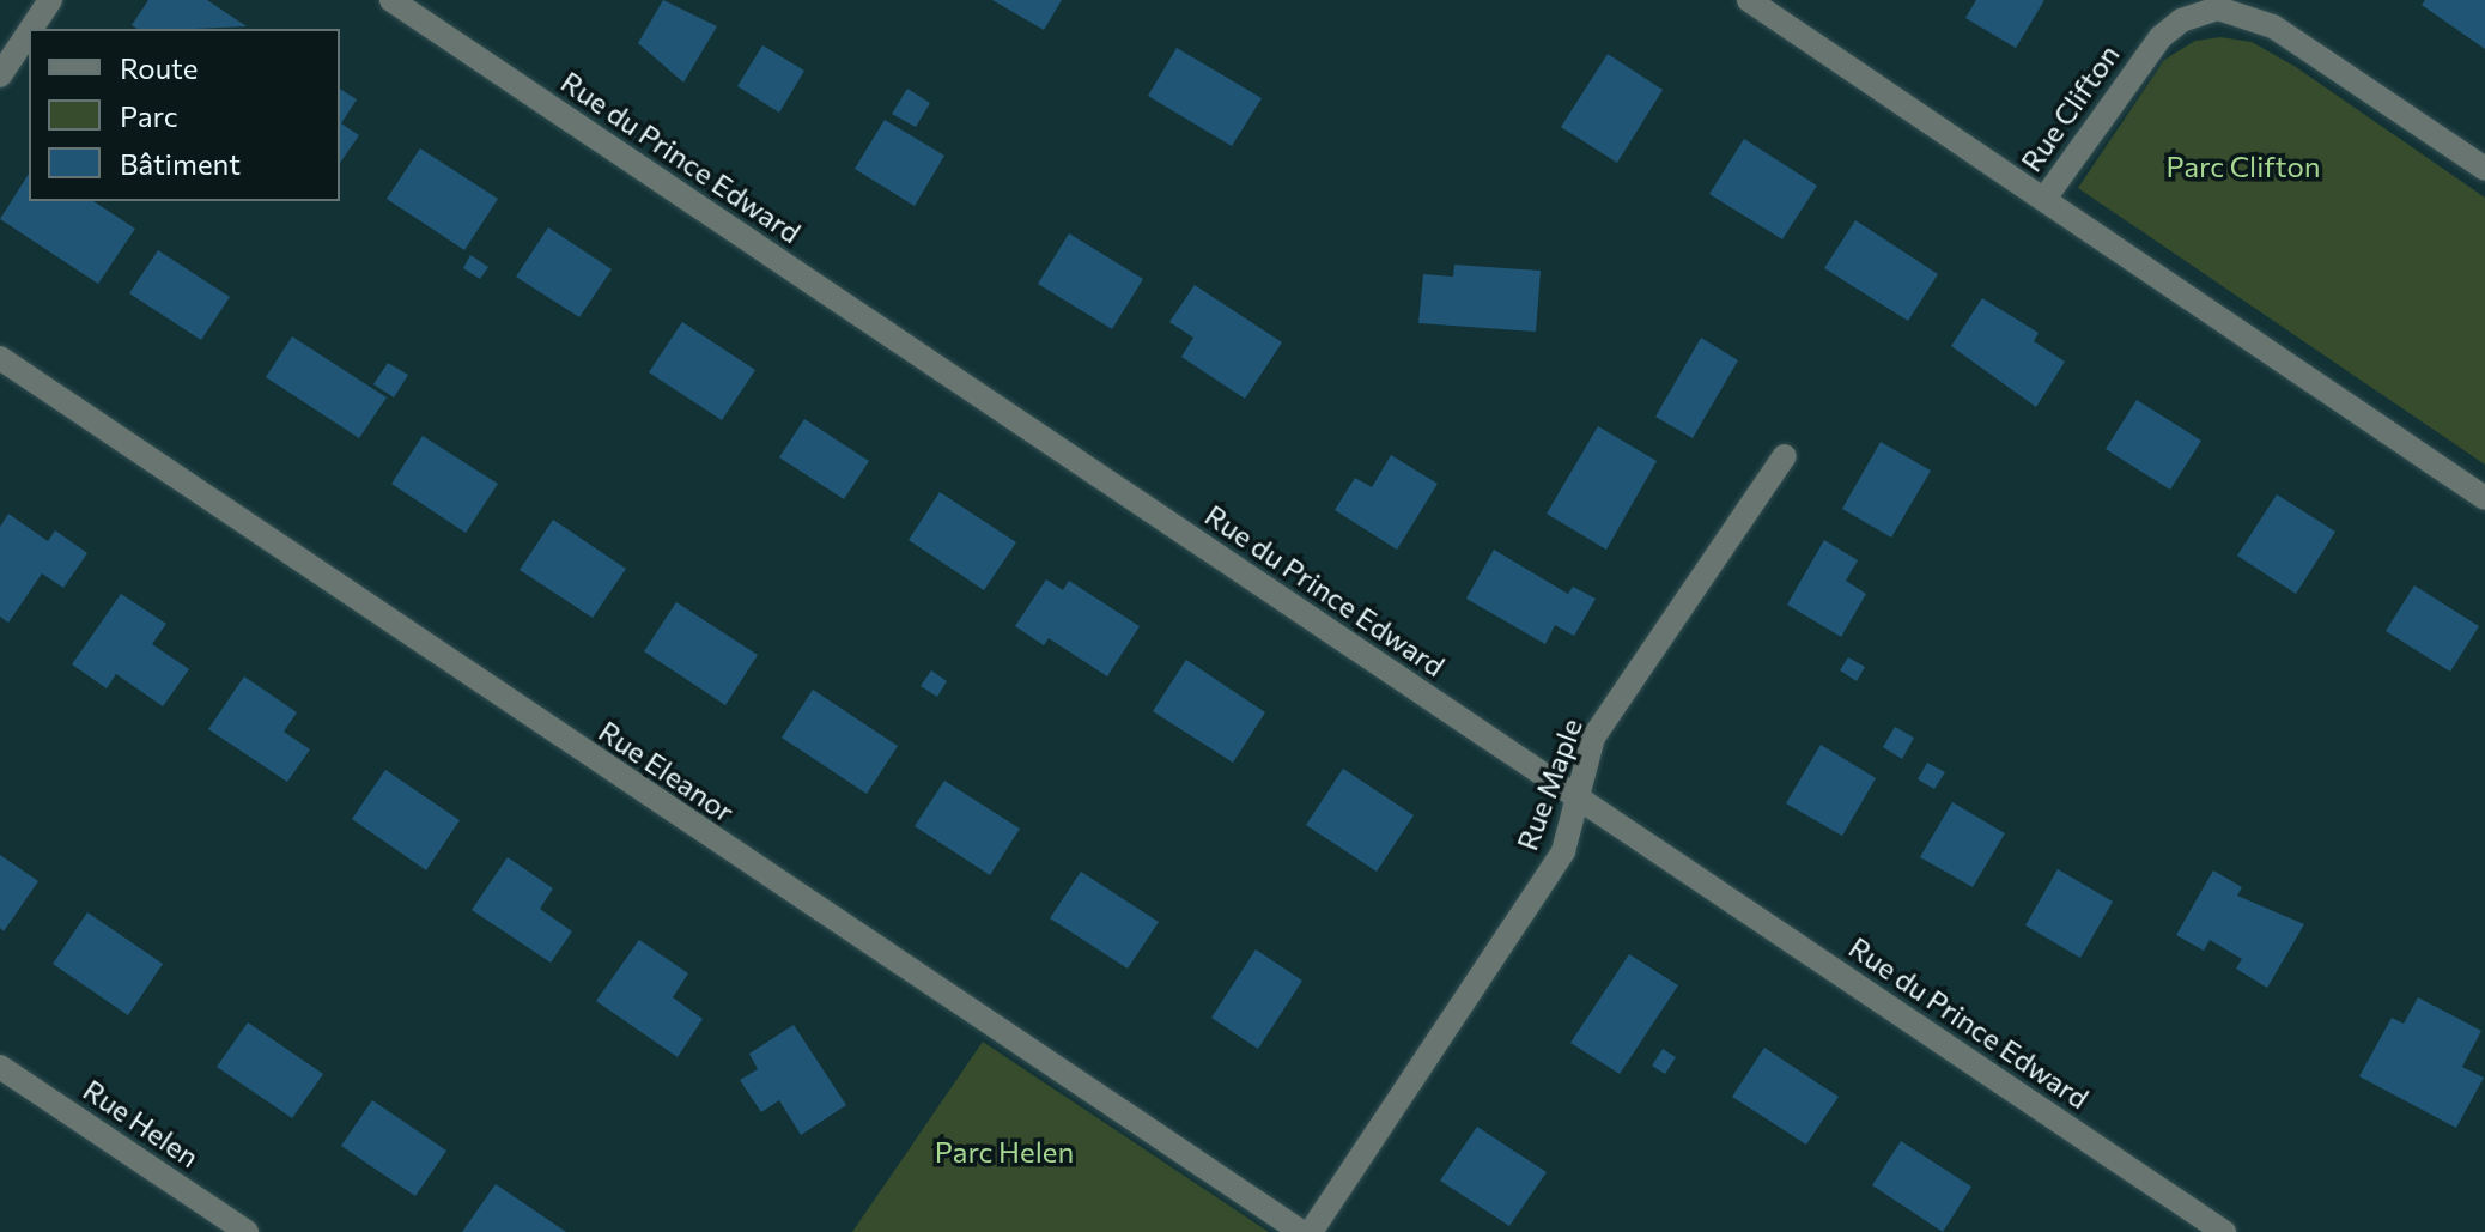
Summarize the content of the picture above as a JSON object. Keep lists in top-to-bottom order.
{
  "streets": {
    "street": [
      "Rue Clifton",
      "Rue du Prince Edward",
      "Rue Eleanor",
      "Rue Maple",
      "Rue Helen"
    ]
  },
  "crossings": [
    ["Rue du Prince Edward", "Rue Maple"]
  ],
  "parks": ["Parc Clifton", "Parc Helen"],
  "legend": ["Route", "Parc", "Bâtiment"]
}
